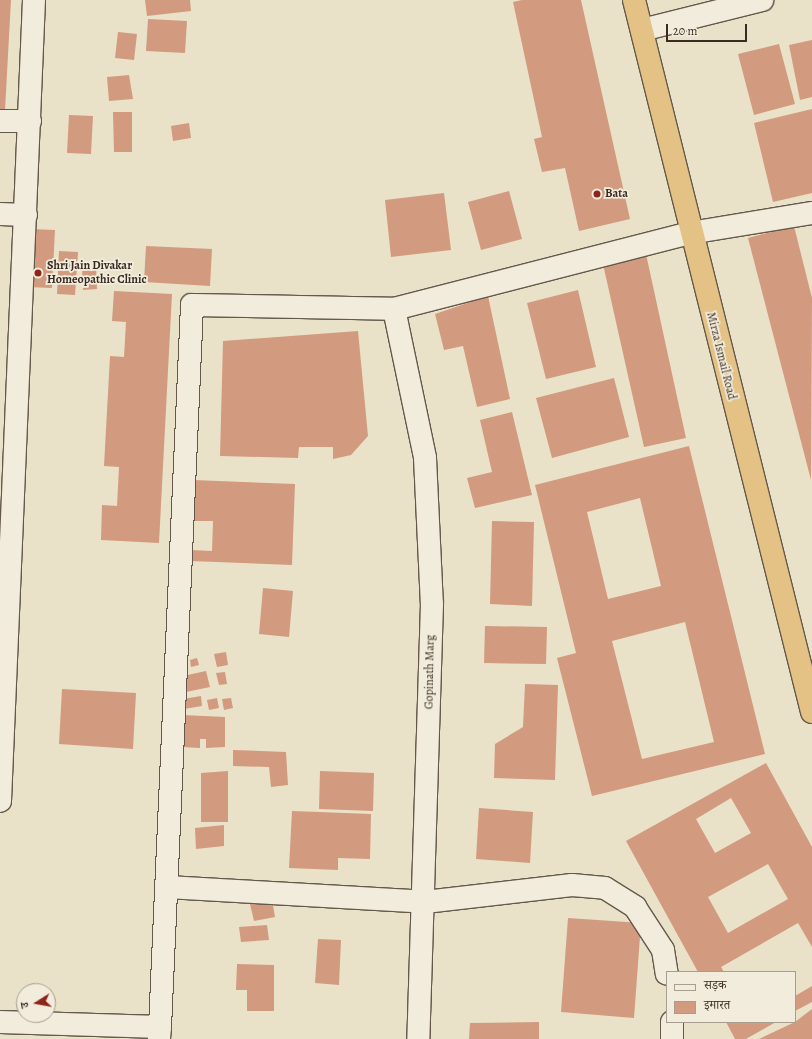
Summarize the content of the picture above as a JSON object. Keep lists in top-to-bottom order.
{
  "streets": {
    "highway": ["Mirza Ismail Road"],
    "street": ["Gopinath Marg"]
  },
  "places": ["Bata", "Shri Jain Divakar Homeopathic Clinic"],
  "legend": ["सड़क", "इमारत"],
  "scale_bar": "20 m",
  "north": "left"
}
